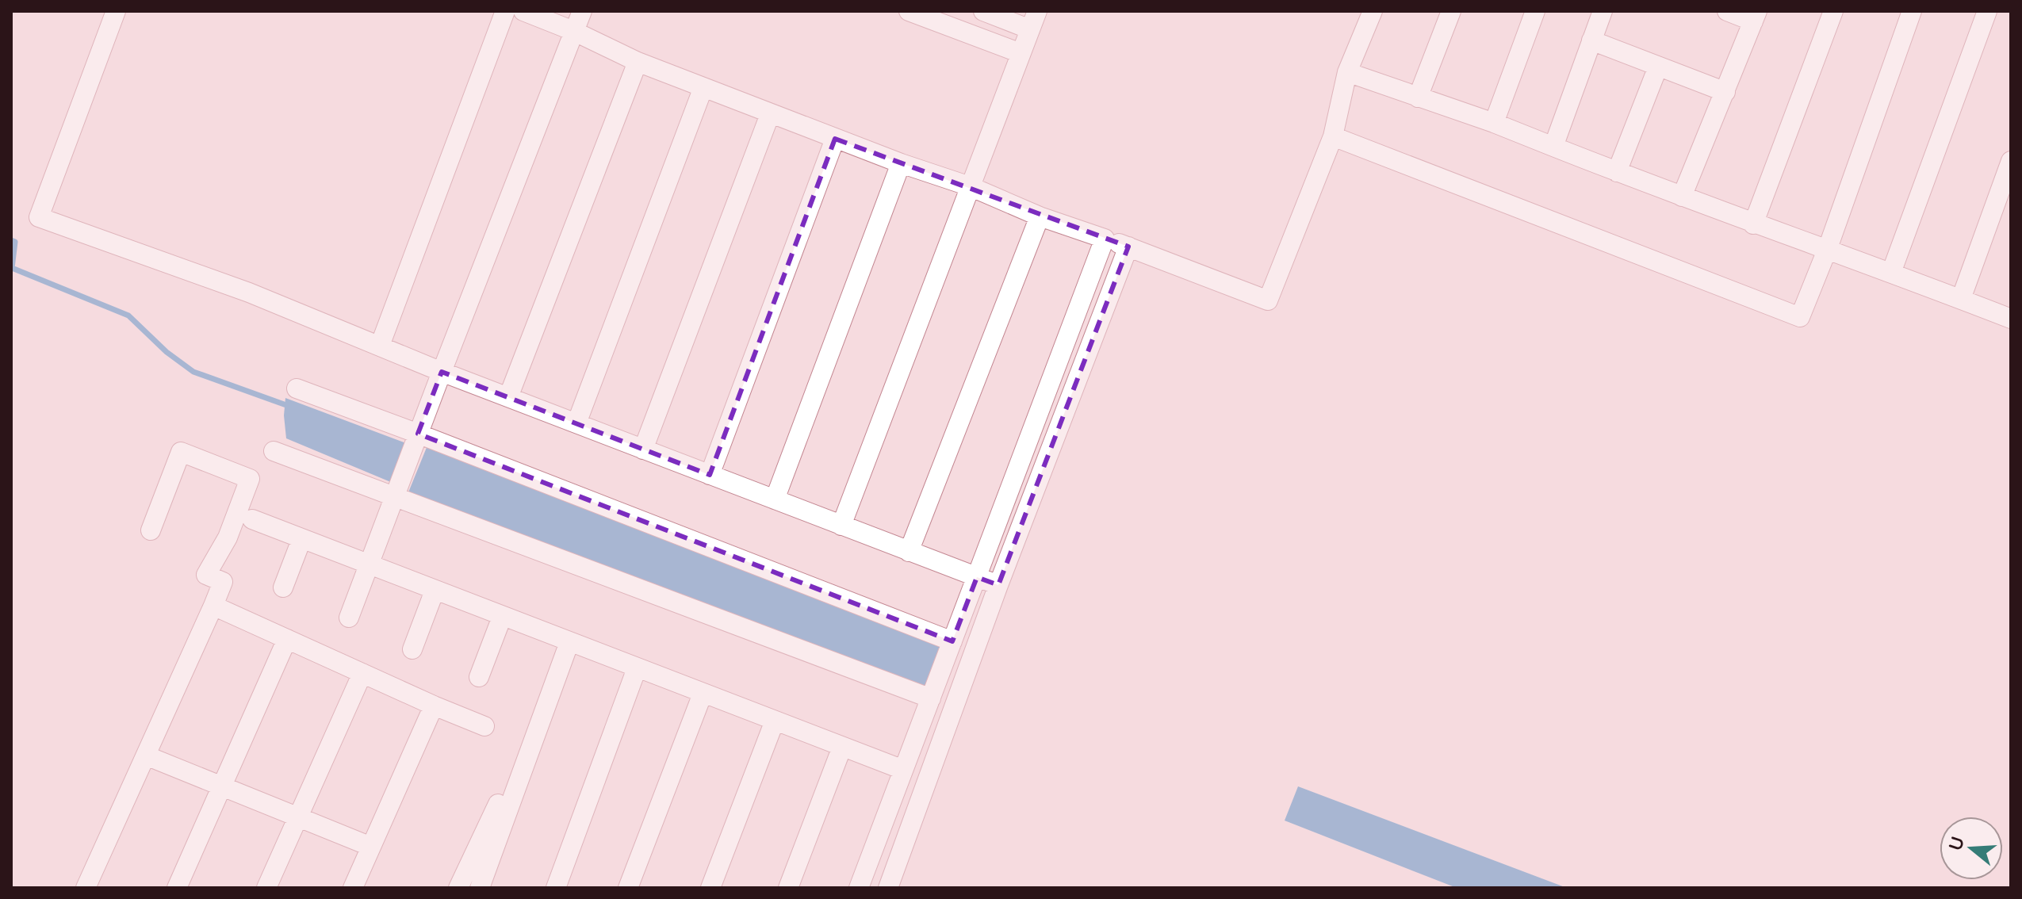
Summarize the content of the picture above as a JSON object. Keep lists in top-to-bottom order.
{
  "north": "left"
}
